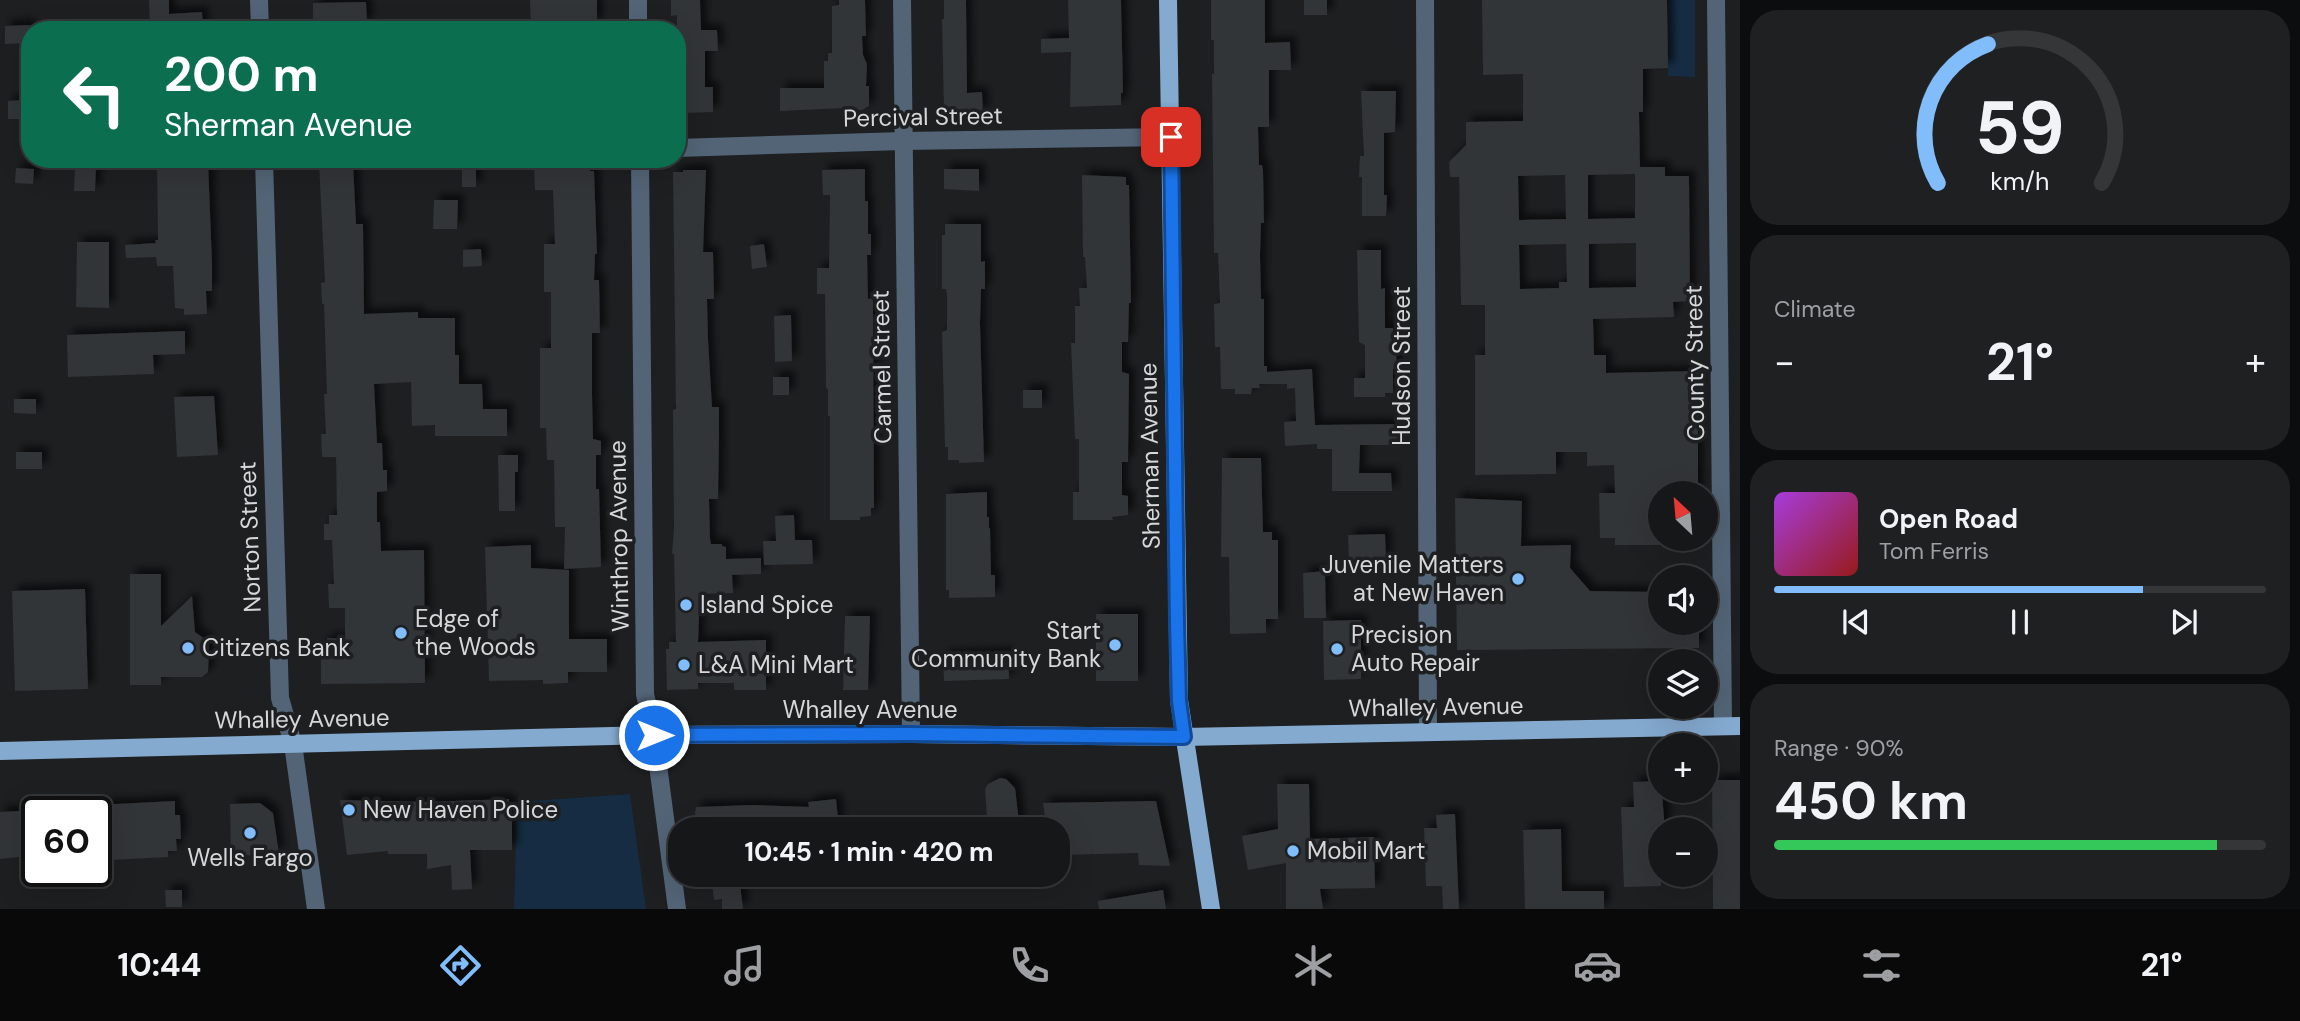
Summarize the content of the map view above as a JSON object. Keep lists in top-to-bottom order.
{
  "streets": {
    "main road": ["Sherman Avenue", "Whalley Avenue"],
    "street": [
      "Percival Street",
      "County Street",
      "Hudson Street",
      "Carmel Street",
      "Winthrop Avenue",
      "Norton Street"
    ]
  },
  "crossings": [
    ["Percival Street", "Carmel Street"],
    ["Percival Street", "Sherman Avenue"],
    ["County Street", "Whalley Avenue"],
    ["Hudson Street", "Whalley Avenue"],
    ["Carmel Street", "Whalley Avenue"],
    ["Sherman Avenue", "Whalley Avenue"],
    ["Winthrop Avenue", "Whalley Avenue"],
    ["Norton Street", "Whalley Avenue"]
  ],
  "places": [
    "Juvenile Matters at New Haven",
    "Island Spice",
    "Edge of the Woods",
    "Start Community Bank",
    "Citizens Bank",
    "Precision Auto Repair",
    "L&A Mini Mart",
    "New Haven Police",
    "Wells Fargo",
    "Mobil Mart"
  ],
  "north": "top left",
  "page": {
    "turn": ["200 m", "Sherman Avenue"],
    "tile": [
      "Climate",
      ["Range · 90%", "450 km"]
    ],
    "heat": ["−", "21°", "+"],
    "map_buttons": ["+", "−"],
    "song": ["Open Road", "Tom Ferris"],
    "limit": "60",
    "trip": "10:45 · 1 min · 420 m",
    "tabs": ["10:44", "21°"],
    "gauge": ["59", "km/h"]
  }
}
